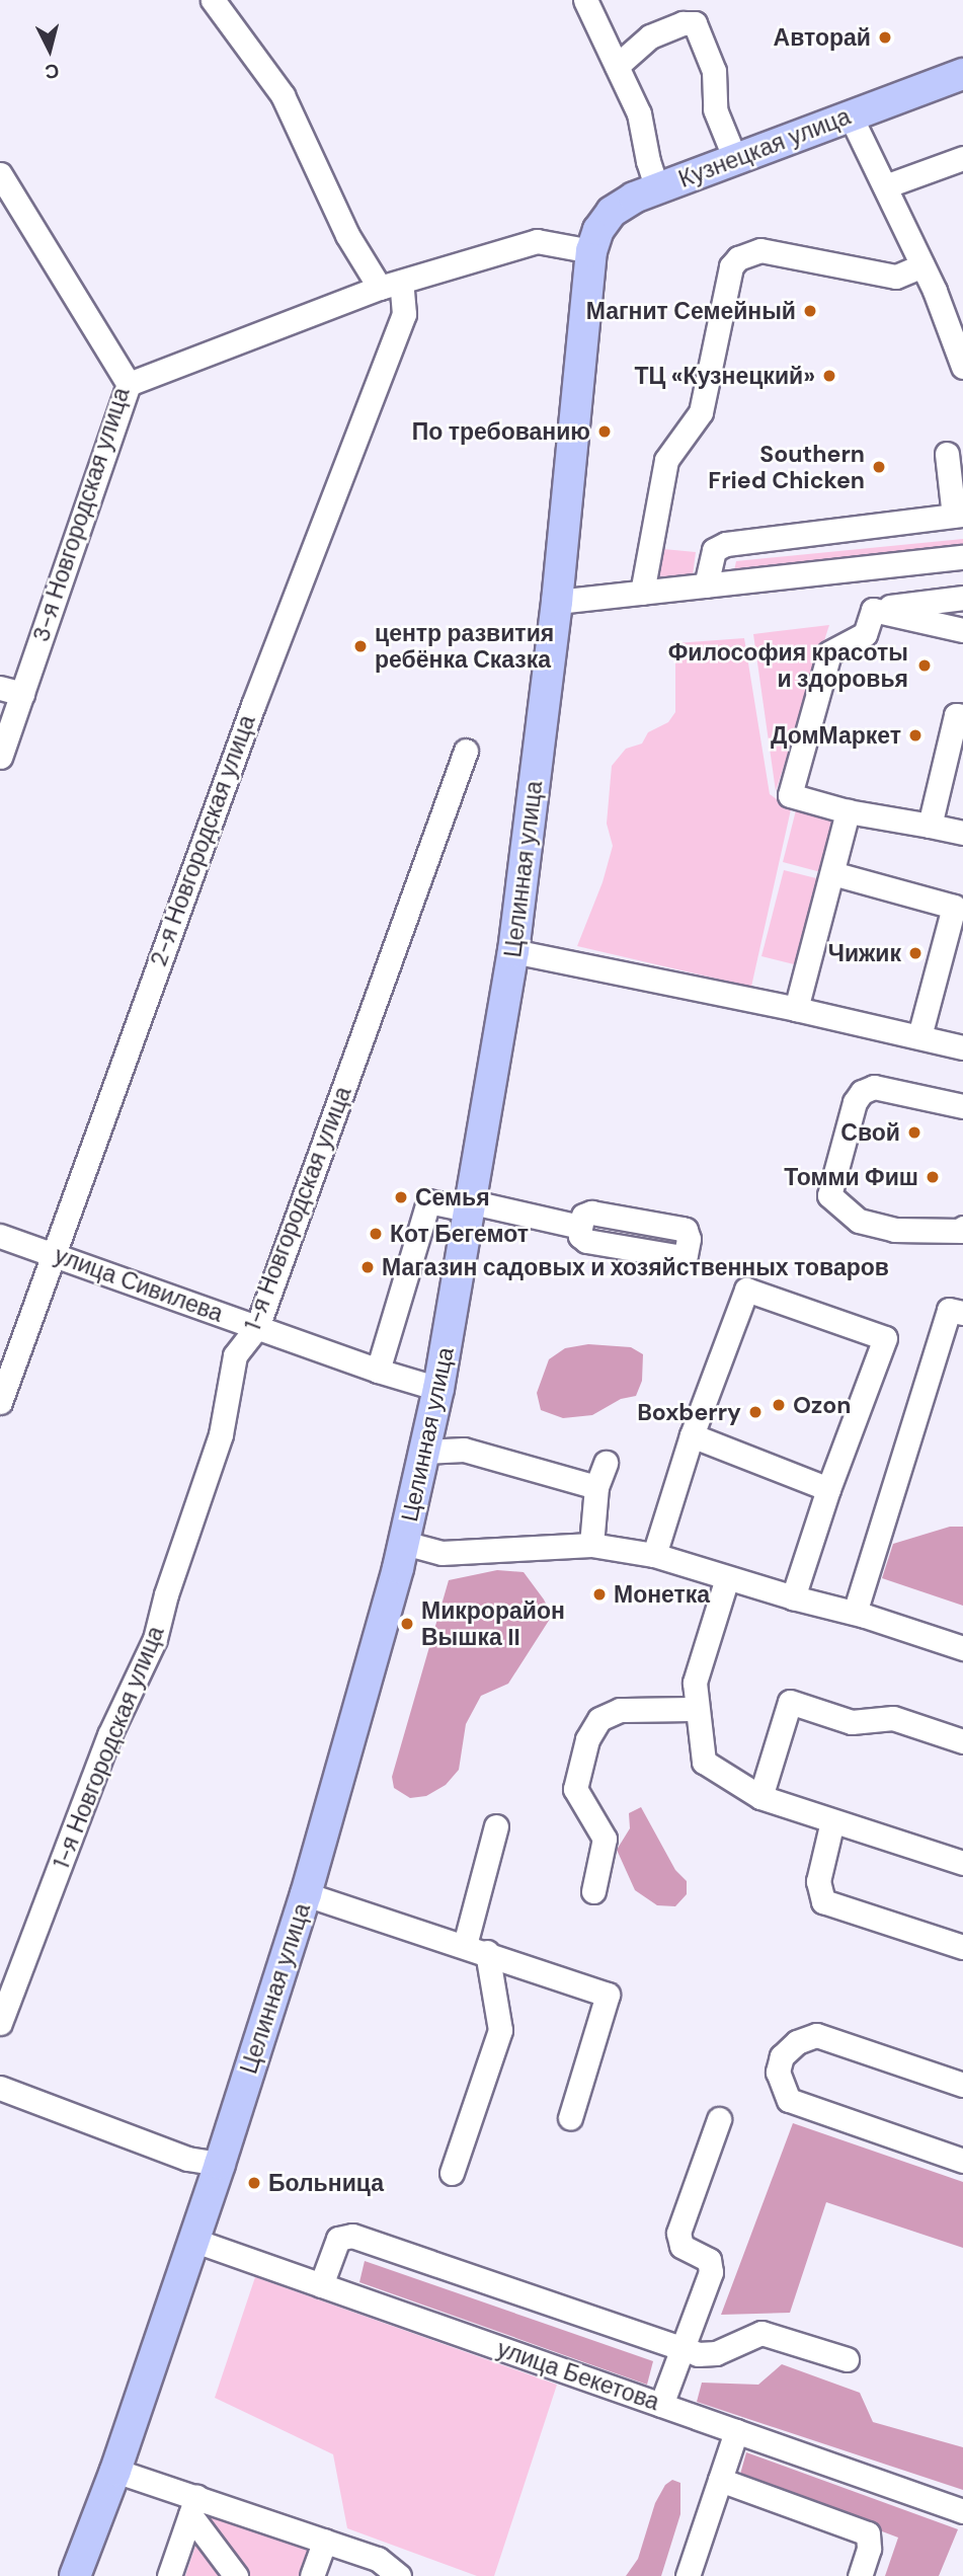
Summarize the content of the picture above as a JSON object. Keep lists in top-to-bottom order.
{
  "streets": {
    "main road": ["Кузнецкая улица", "Целинная улица"],
    "street": [
      "3-я Новгородская улица",
      "2-я Новгородская улица",
      "1-я Новгородская улица",
      "улица Сивилева",
      "улица Бекетова"
    ]
  },
  "crossings": [
    ["Кузнецкая улица", "Целинная улица"],
    ["2-я Новгородская улица", "улица Сивилева"],
    ["Целинная улица", "улица Сивилева"],
    ["Целинная улица", "улица Бекетова"],
    ["1-я Новгородская улица", "улица Сивилева"]
  ],
  "places": [
    "Авторай",
    "Магнит Семейный",
    "ТЦ «Кузнецкий»",
    "По требованию",
    "Southern Fried Chicken",
    "центр развития ребёнка Сказка",
    "Философия красоты и здоровья",
    "ДомМаркет",
    "Чижик",
    "Свой",
    "Томми Фиш",
    "Семья",
    "Кот Бегемот",
    "Магазин садовых и хозяйственных товаров",
    "Ozon",
    "Boxberry",
    "Монетка",
    "Микрорайон Вышка II",
    "Больница"
  ],
  "north": "bottom"
}
